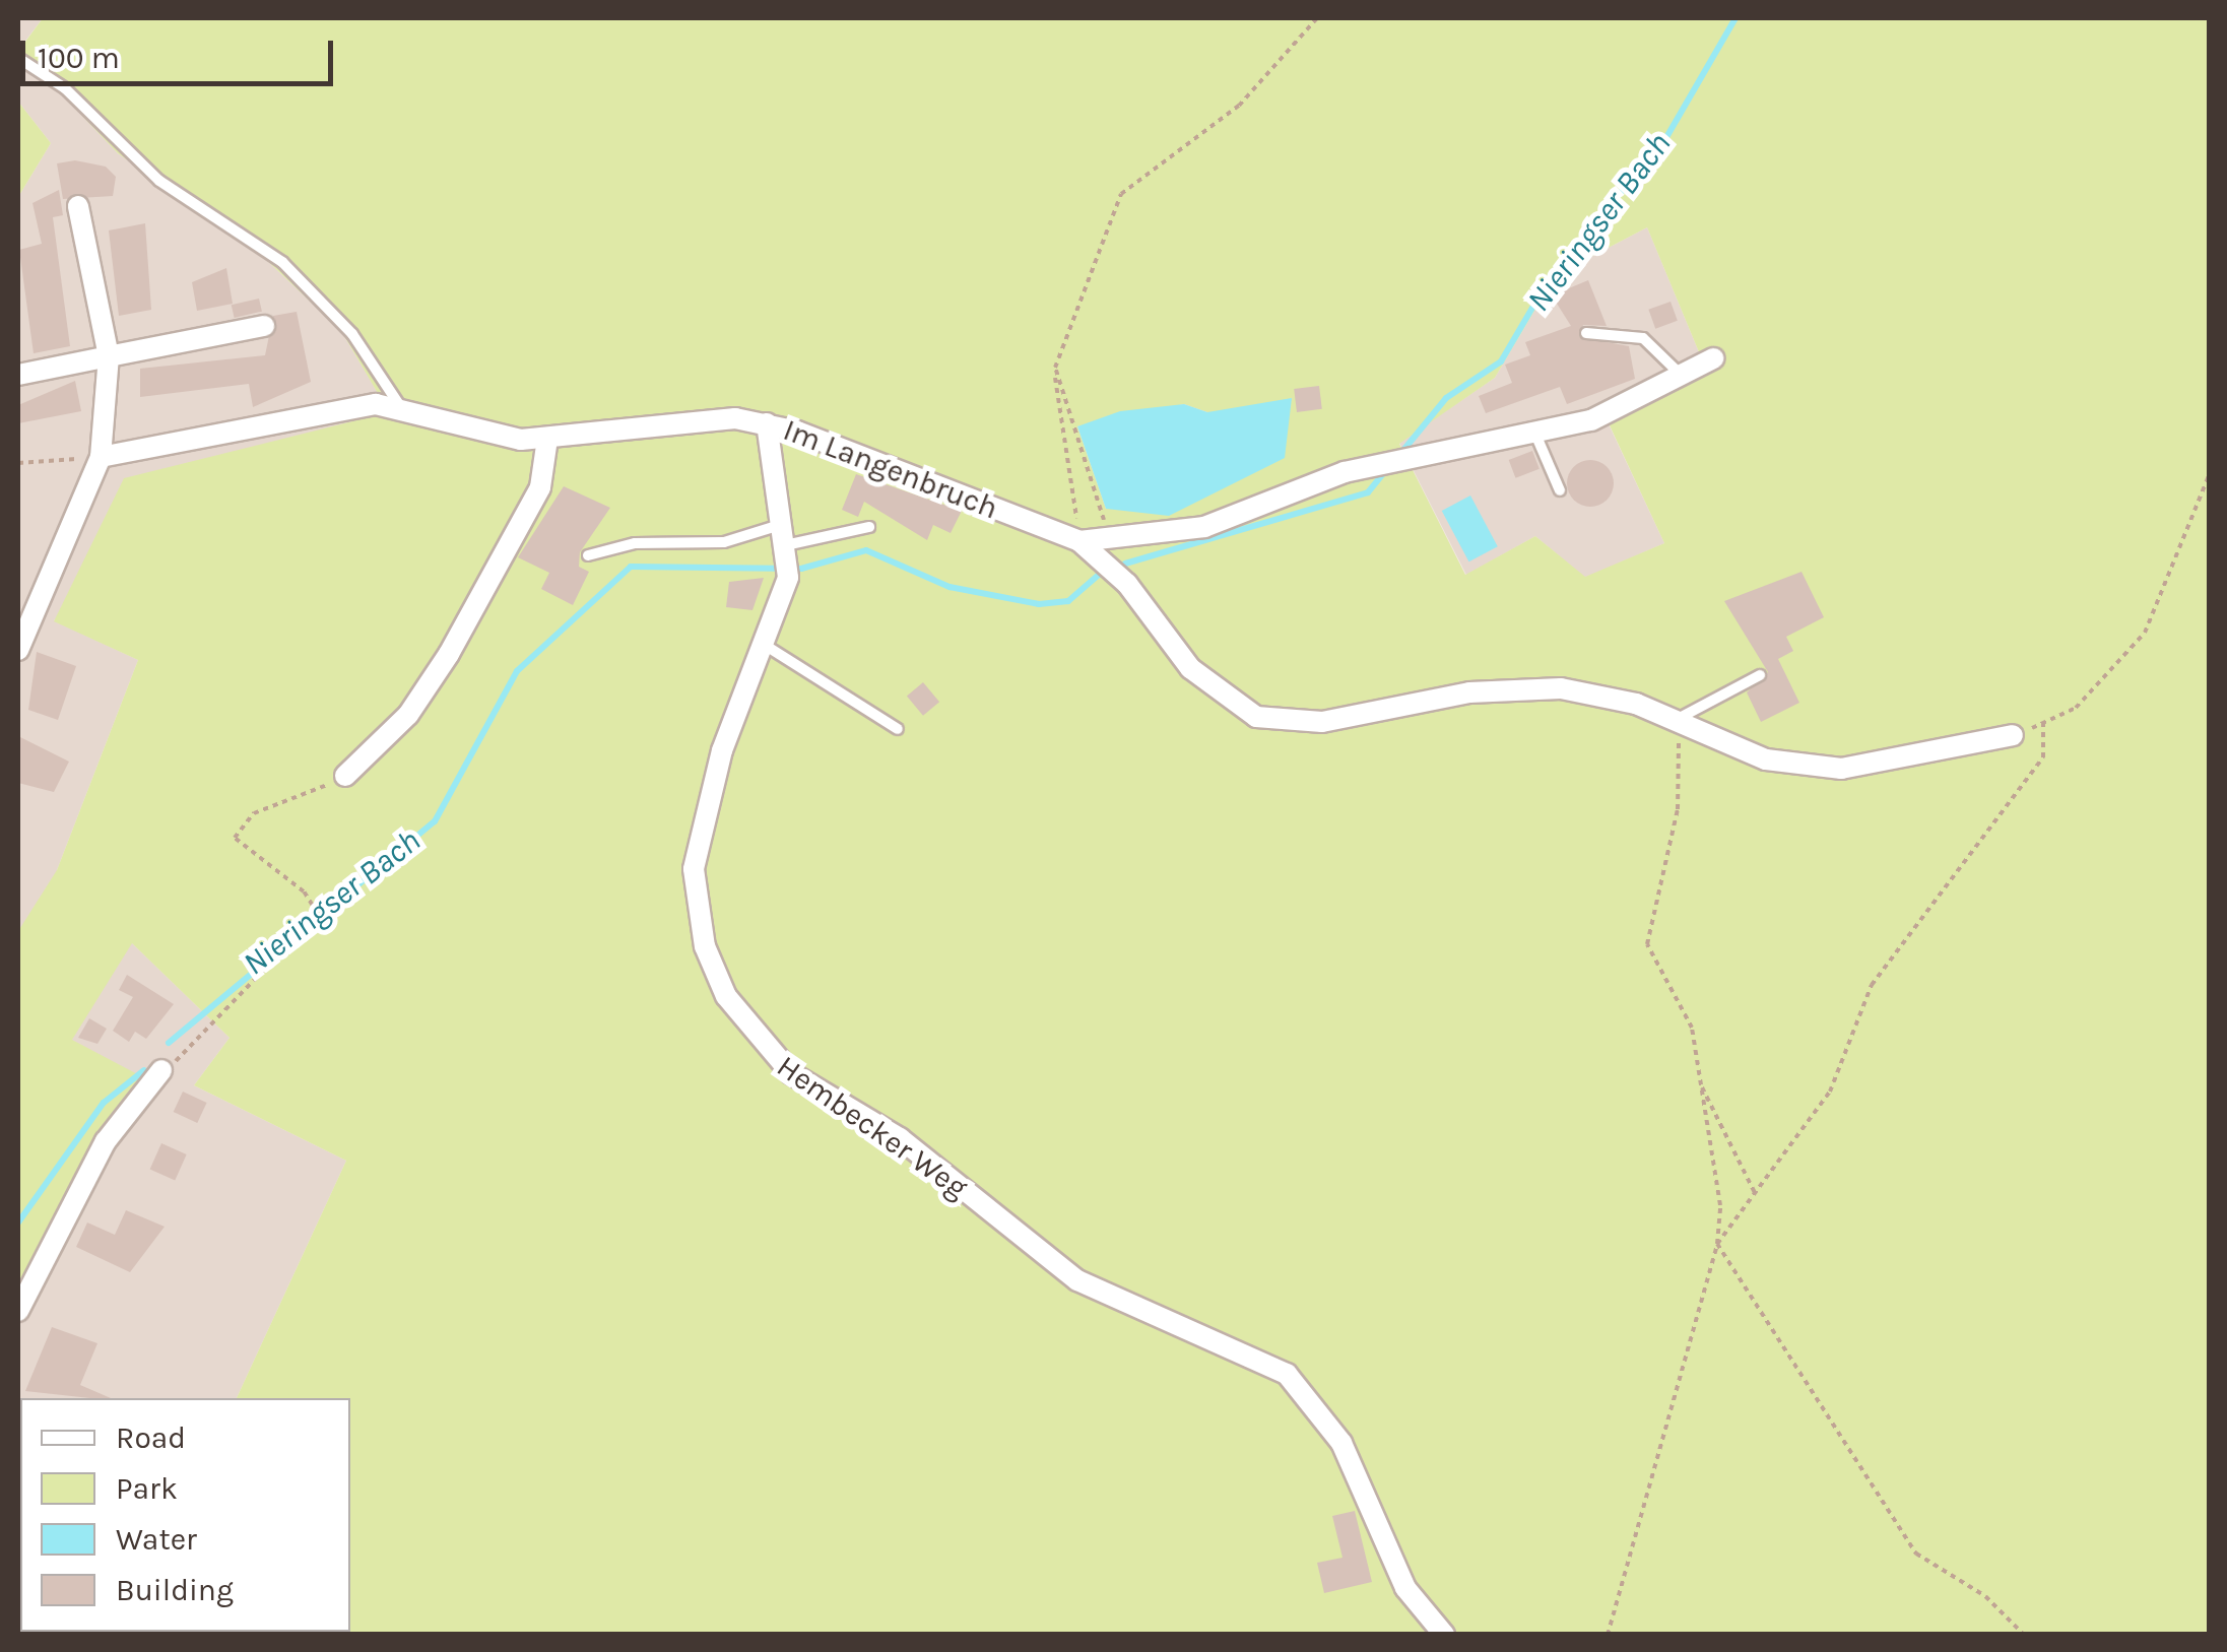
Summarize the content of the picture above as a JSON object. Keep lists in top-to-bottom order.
{
  "streets": {
    "street": ["Im Langenbruch", "Hembecker Weg"]
  },
  "water": ["Nieringser Bach"],
  "legend": [
    "Road",
    "Park",
    "Water",
    "Building"
  ],
  "scale_bar": "100 m"
}
